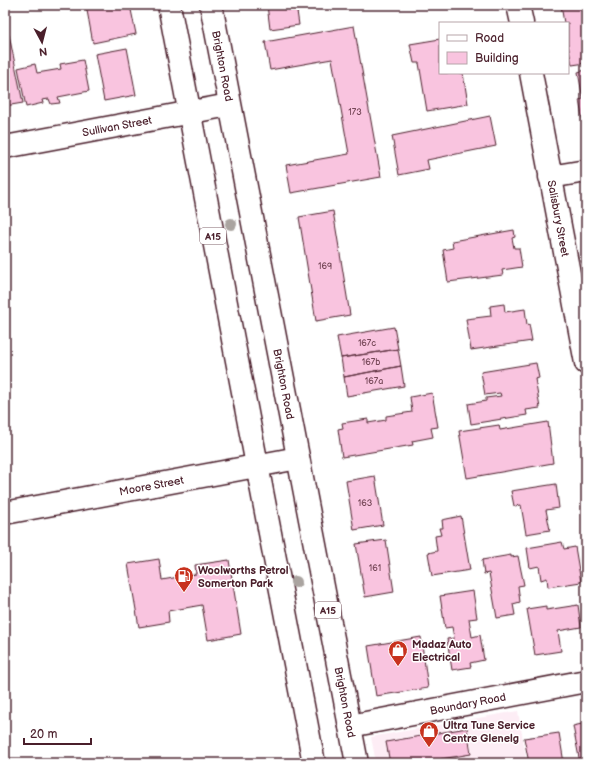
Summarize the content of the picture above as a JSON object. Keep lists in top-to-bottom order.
{
  "streets": {
    "main road": [
      "Brighton Road",
      "Sullivan Street",
      "Salisbury Street",
      "A15",
      "Moore Street",
      "Boundary Road"
    ]
  },
  "crossings": [
    ["Brighton Road", "Sullivan Street"],
    ["Brighton Road", "Moore Street"],
    ["Brighton Road", "Boundary Road"],
    ["Sullivan Street", "A15"],
    ["A15", "Moore Street"]
  ],
  "places": {
    "fuel station": ["Woolworths Petrol Somerton Park"],
    "shop": ["Madaz Auto Electrical", "Ultra Tune Service Centre Glenelg"]
  },
  "house_numbers": [
    "173",
    "169",
    "167c",
    "167b",
    "167a",
    "163",
    "161"
  ],
  "legend": ["Road", "Building"],
  "scale_bar": "20 m",
  "north": "bottom"
}
